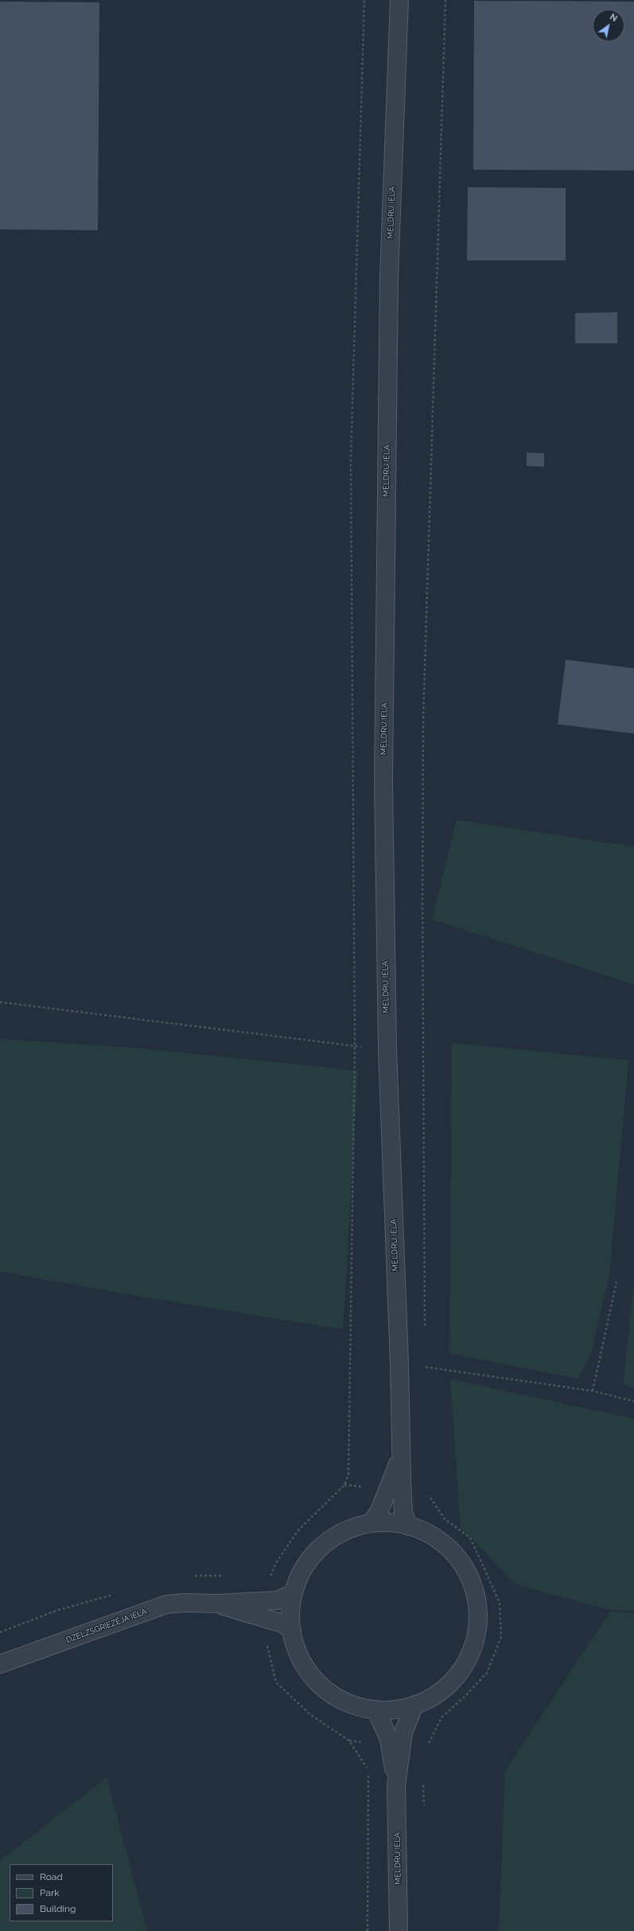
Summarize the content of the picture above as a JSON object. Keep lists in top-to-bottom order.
{
  "streets": {
    "street": ["MELDRU IELA", "DZELZSGRIEZĒJA IELA"]
  },
  "legend": ["Road", "Park", "Building"],
  "north": "top right"
}
